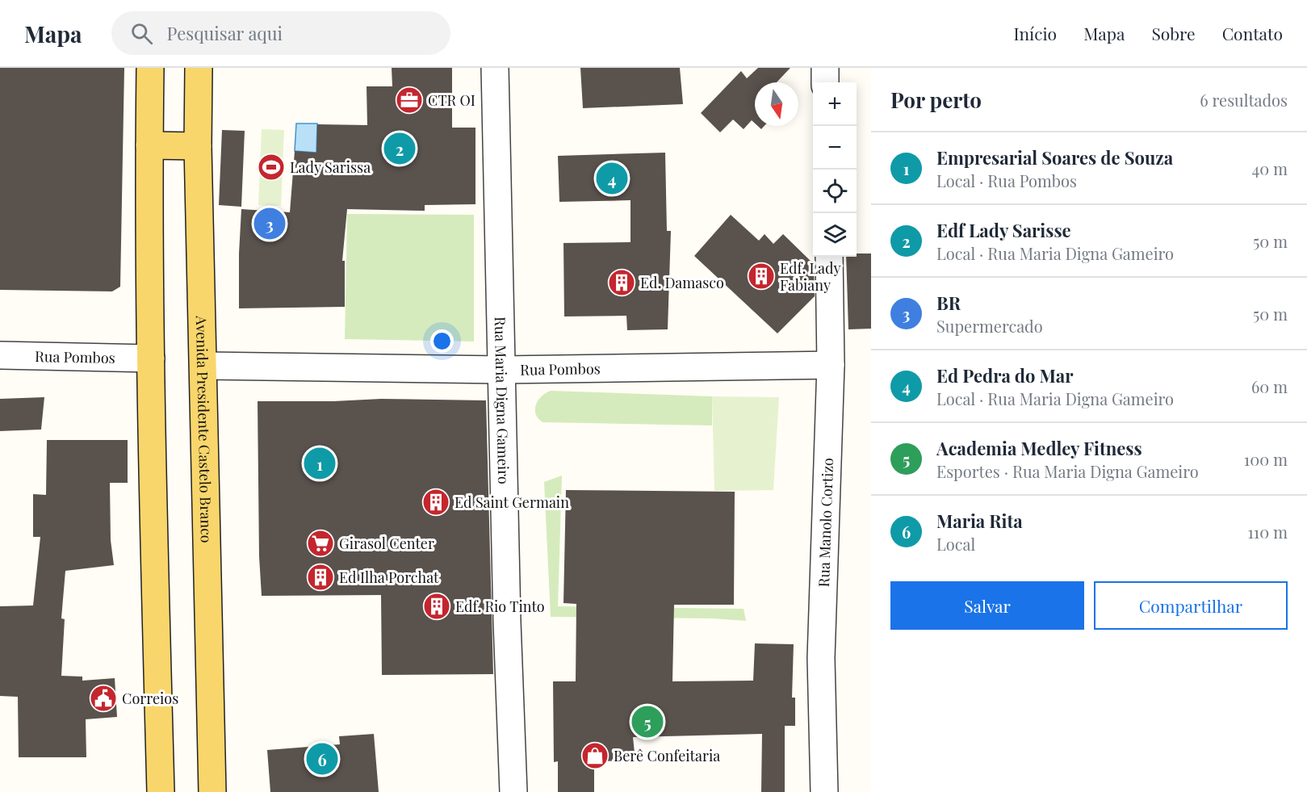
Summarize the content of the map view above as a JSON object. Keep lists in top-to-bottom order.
{
  "streets": {
    "main road": ["Avenida Presidente Castelo Branco"],
    "street": ["Rua Pombos", "Rua Maria Digna Gameiro", "Rua Manolo Cortizo"]
  },
  "crossings": [
    ["Rua Pombos", "Rua Maria Digna Gameiro"],
    ["Rua Pombos", "Avenida Presidente Castelo Branco"],
    ["Rua Pombos", "Rua Manolo Cortizo"]
  ],
  "places": {
    "office": ["CTR OI"],
    "sports": ["Lady Sarissa"],
    "building": [
      "Edf. Lady Fabiany",
      "Ed. Damasco",
      "Ed Saint Germain",
      "Ed Ilha Porchat",
      "Edf. Rio Tinto"
    ],
    "supermarket": ["Girasol Center"],
    "public building": ["Correios"],
    "shop": ["Berê Confeitaria"]
  },
  "north": "bottom",
  "page": {
    "header": "Mapa",
    "search": "Pesquisar aqui",
    "nav": [
      "Início",
      "Mapa",
      "Sobre",
      "Contato"
    ],
    "heading": ["Por perto", "6 resultados"],
    "map_buttons": ["+", "−"],
    "pins": [
      "2",
      "4",
      "3",
      "1",
      "5",
      "6"
    ],
    "list": [
      {
        "mark": "1",
        "name": "Empresarial Soares de Souza",
        "note": "Local · Rua Pombos",
        "value": "40 m"
      },
      {
        "mark": "2",
        "name": "Edf Lady Sarisse",
        "note": "Local · Rua Maria Digna Gameiro",
        "value": "50 m"
      },
      {
        "mark": "3",
        "name": "BR",
        "note": "Supermercado",
        "value": "50 m"
      },
      {
        "mark": "4",
        "name": "Ed Pedra do Mar",
        "note": "Local · Rua Maria Digna Gameiro",
        "value": "60 m"
      },
      {
        "mark": "5",
        "name": "Academia Medley Fitness",
        "note": "Esportes · Rua Maria Digna Gameiro",
        "value": "100 m"
      },
      {
        "mark": "6",
        "name": "Maria Rita",
        "note": "Local",
        "value": "110 m"
      }
    ],
    "buttons": ["Salvar", "Compartilhar"]
  }
}
